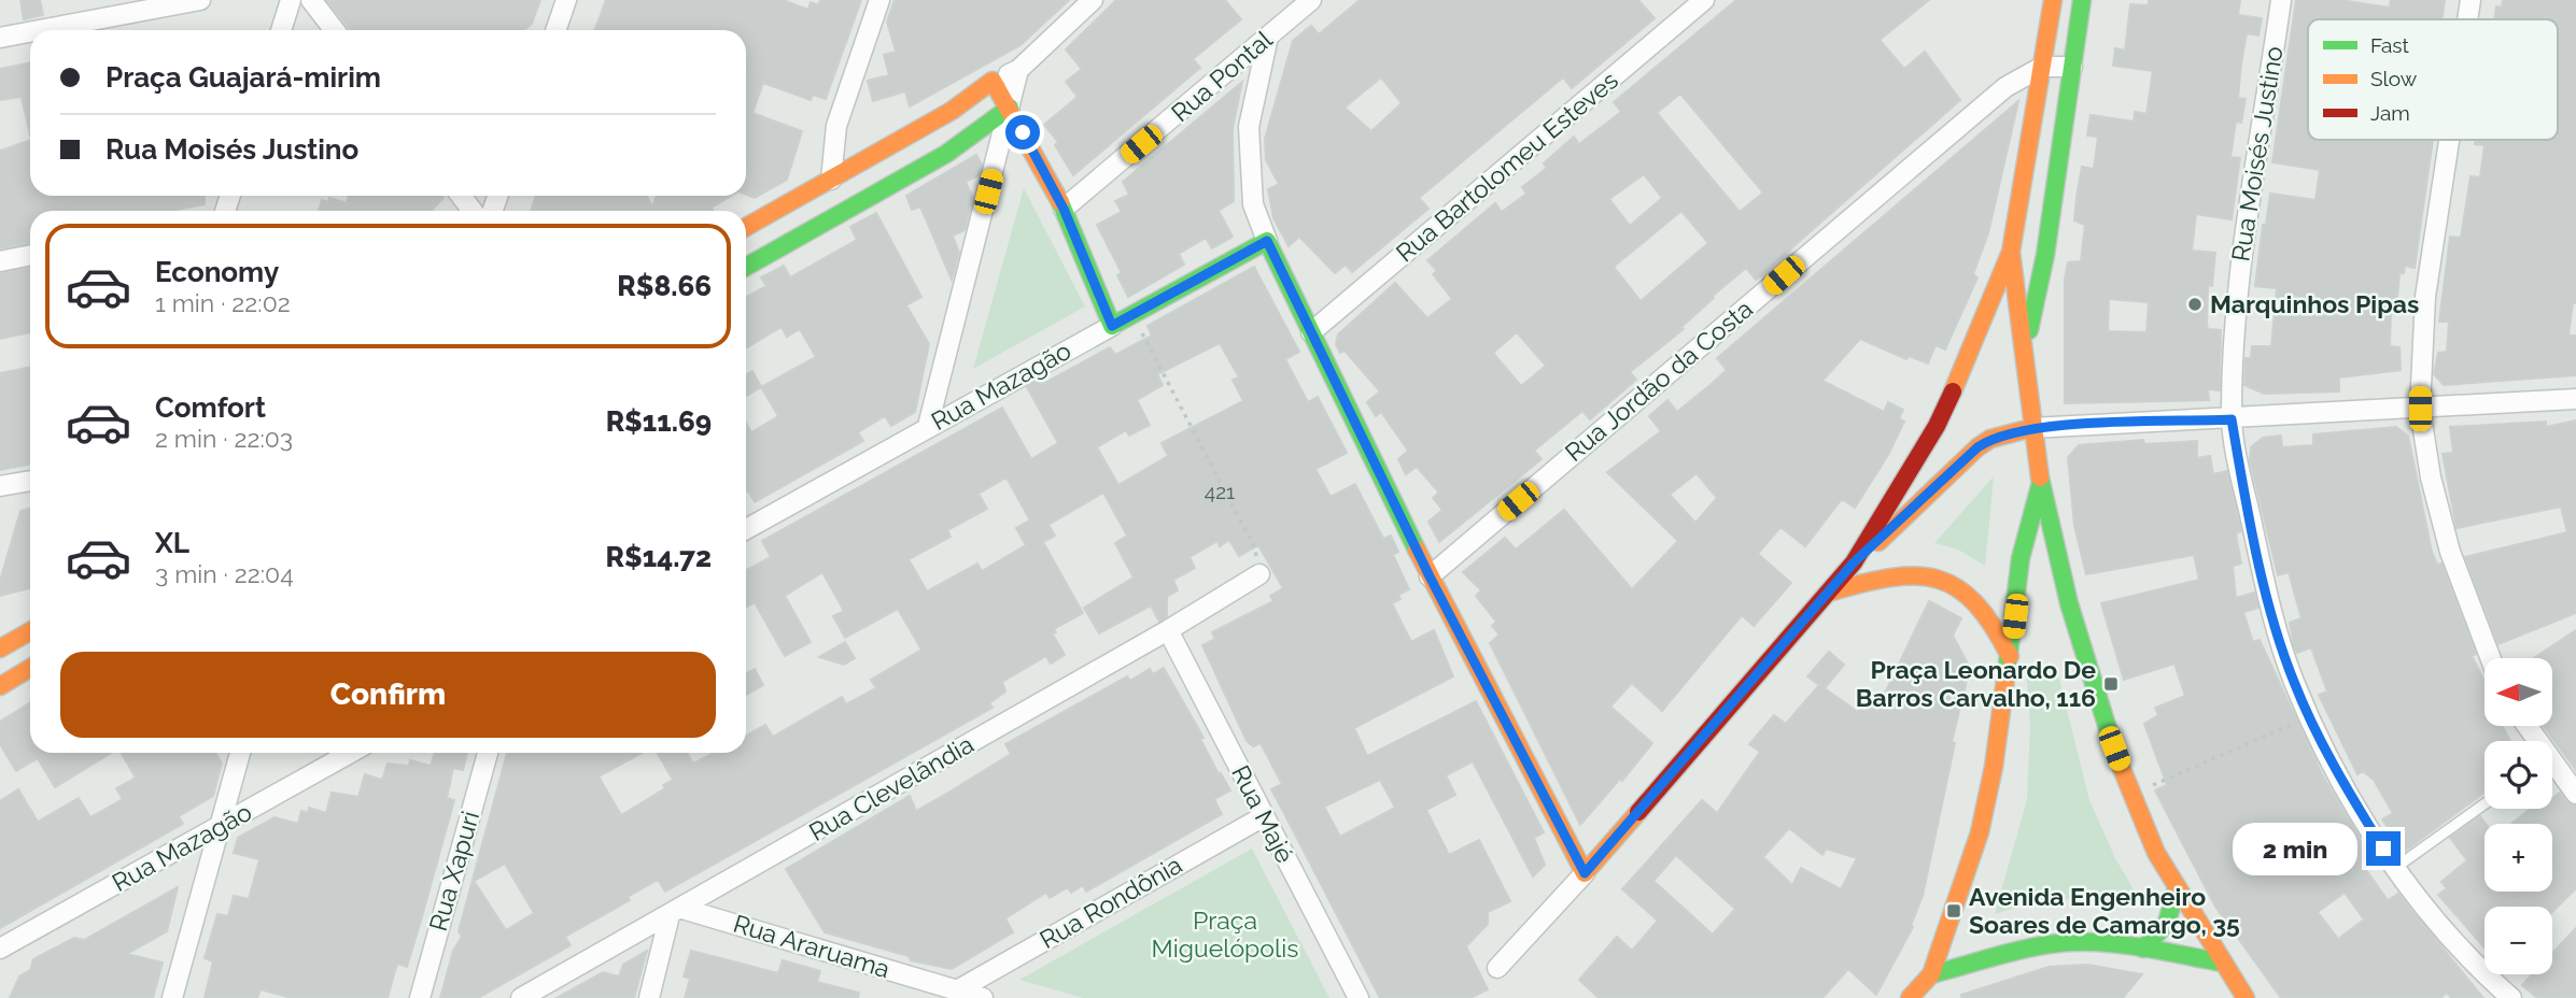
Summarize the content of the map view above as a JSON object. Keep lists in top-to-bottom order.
{
  "streets": {
    "street": [
      "Rua Pontal",
      "Rua Moisés Justino",
      "Rua Bartolomeu Esteves",
      "Rua Jordão da Costa",
      "Rua Mazagão",
      "Rua Clevelândia",
      "Rua Majé",
      "Rua Xapuri",
      "Rua Rondônia",
      "Rua Araruama"
    ]
  },
  "crossings": [
    ["Rua Clevelândia", "Rua Majé"],
    ["Rua Clevelândia", "Rua Araruama"],
    ["Rua Majé", "Rua Rondônia"],
    ["Rua Rondônia", "Rua Araruama"]
  ],
  "parks": ["Praça Miguelópolis"],
  "places": {
    "other": ["Marquinhos Pipas"],
    "transit": ["Praça Leonardo De Barros Carvalho, 116", "Avenida Engenheiro Soares de Camargo, 35"]
  },
  "house_numbers": ["421"],
  "legend": ["Fast", "Slow", "Jam"],
  "north": "left",
  "page": {
    "banner": ["Praça Guajará-mirim", "Rua Moisés Justino"],
    "list": [
      {
        "name": "Economy",
        "note": "1 min · 22:02",
        "value": "R$8.66"
      },
      {
        "name": "Comfort",
        "note": "2 min · 22:03",
        "value": "R$11.69"
      },
      {
        "name": "XL",
        "note": "3 min · 22:04",
        "value": "R$14.72"
      }
    ],
    "buttons": "Confirm",
    "map_buttons": ["+", "−"],
    "bubble": "2 min"
  }
}
